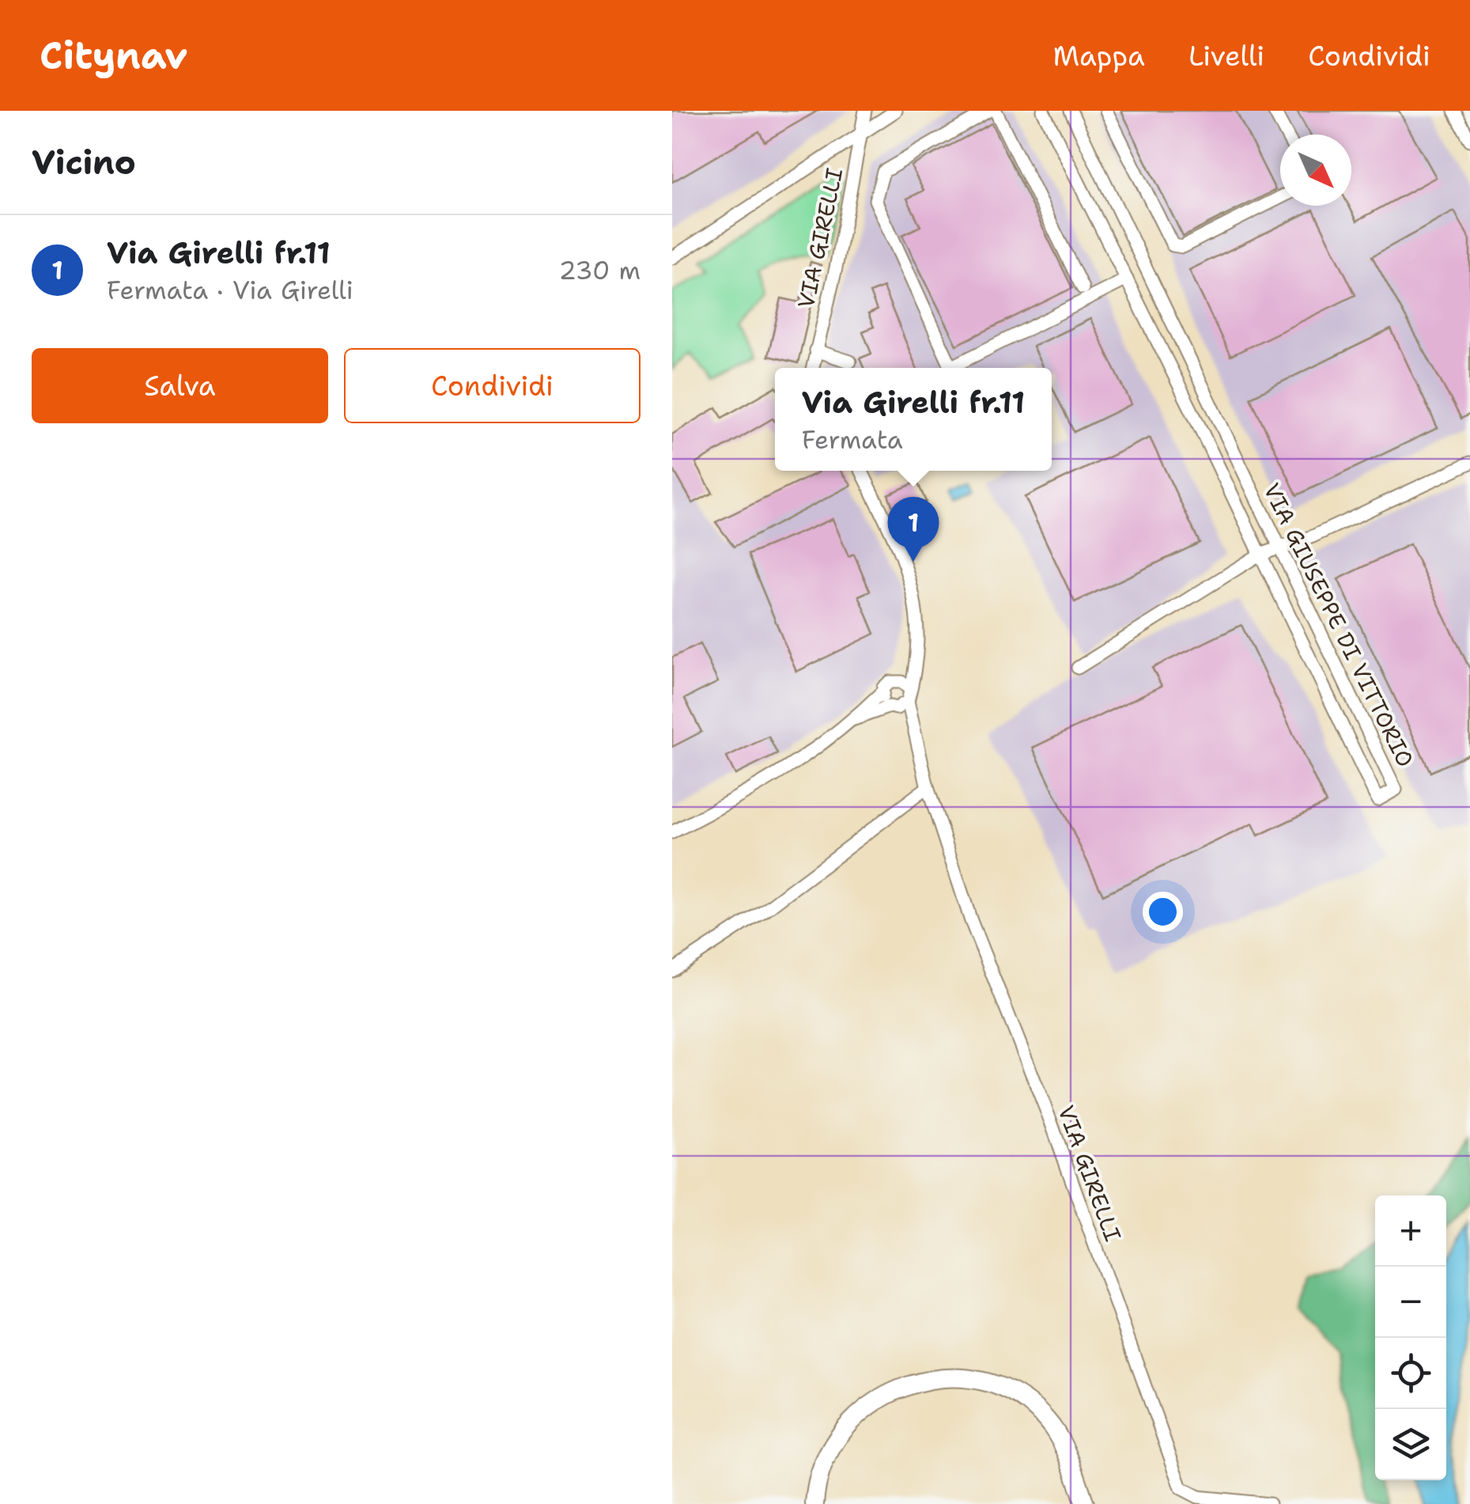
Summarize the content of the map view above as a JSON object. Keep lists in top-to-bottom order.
{
  "streets": {
    "street": ["VIA GIRELLI", "VIA GIUSEPPE DI VITTORIO"]
  },
  "north": "bottom right",
  "page": {
    "header": "Citynav",
    "nav": ["Mappa", "Livelli", "Condividi"],
    "heading": "Vicino",
    "list": [
      {
        "mark": "1",
        "name": "Via Girelli fr.11",
        "note": "Fermata · Via Girelli",
        "value": "230 m"
      }
    ],
    "buttons": ["Salva", "Condividi"],
    "popup": ["Via Girelli fr.11", "Fermata"],
    "pins": "1",
    "map_buttons": ["+", "−"]
  }
}
